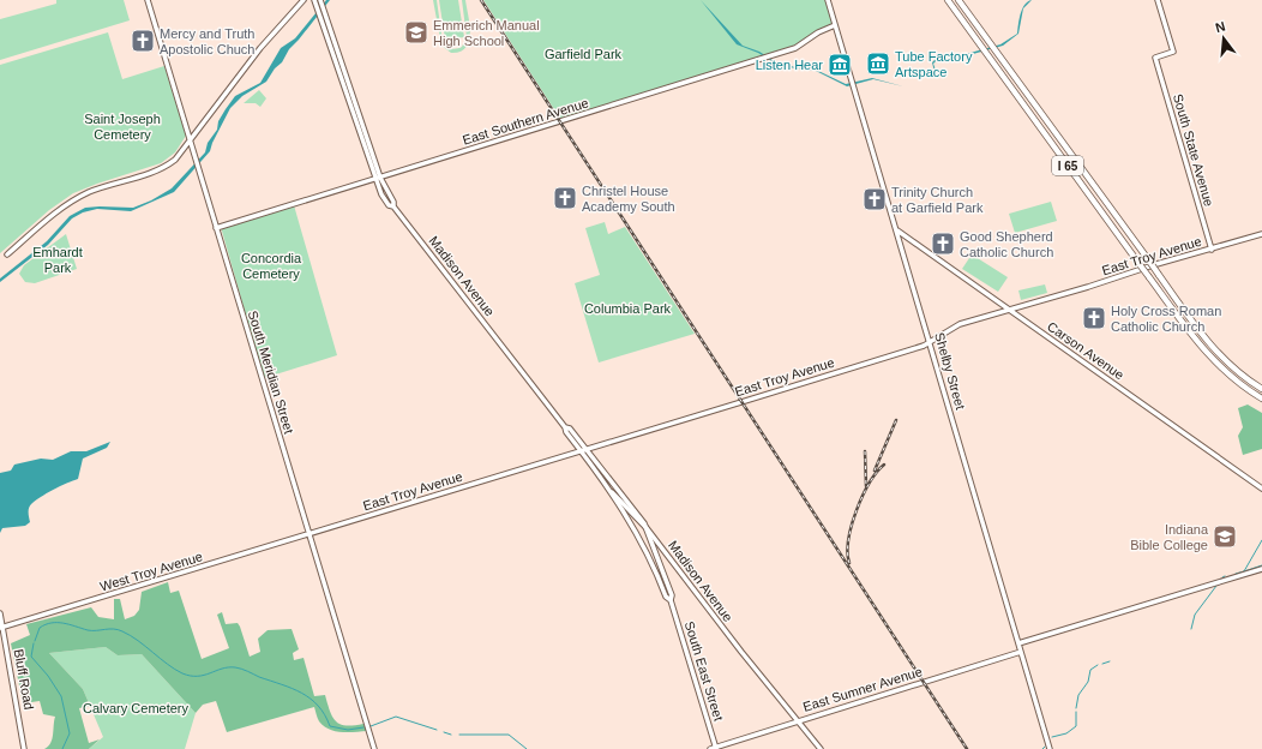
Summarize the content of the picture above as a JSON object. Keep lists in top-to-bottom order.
{
  "streets": {
    "highway": ["I 65"],
    "main road": [
      "East Southern Avenue",
      "South State Avenue",
      "East Troy Avenue",
      "Madison Avenue",
      "Carson Avenue",
      "Shelby Street",
      "South Meridian Street",
      "West Troy Avenue",
      "South East Street",
      "Bluff Road",
      "East Sumner Avenue"
    ]
  },
  "crossings": [
    ["East Southern Avenue", "Madison Avenue"],
    ["East Southern Avenue", "Shelby Street"],
    ["East Southern Avenue", "South Meridian Street"],
    ["South State Avenue", "East Troy Avenue"],
    ["East Troy Avenue", "Madison Avenue"],
    ["East Troy Avenue", "Carson Avenue"],
    ["East Troy Avenue", "Shelby Street"],
    ["East Troy Avenue", "South Meridian Street"],
    ["East Troy Avenue", "West Troy Avenue"],
    ["Madison Avenue", "South East Street"],
    ["Madison Avenue", "East Sumner Avenue"],
    ["Carson Avenue", "Shelby Street"],
    ["Shelby Street", "East Sumner Avenue"],
    ["South Meridian Street", "West Troy Avenue"],
    ["West Troy Avenue", "Bluff Road"],
    ["South East Street", "East Sumner Avenue"]
  ],
  "parks": [
    "Garfield Park",
    "Saint Joseph Cemetery",
    "Emhardt Park",
    "Concordia Cemetery",
    "Columbia Park",
    "Calvary Cemetery"
  ],
  "places": {
    "school or university": ["Emmerich Manual High School", "Indiana Bible College"],
    "church": [
      "Mercy and Truth Apostolic Chuch",
      "Christel House Academy South",
      "Trinity Church at Garfield Park",
      "Good Shepherd Catholic Church",
      "Holy Cross Roman Catholic Church"
    ],
    "museum": ["Tube Factory Artspace", "Listen Hear"]
  },
  "north": "top"
}
